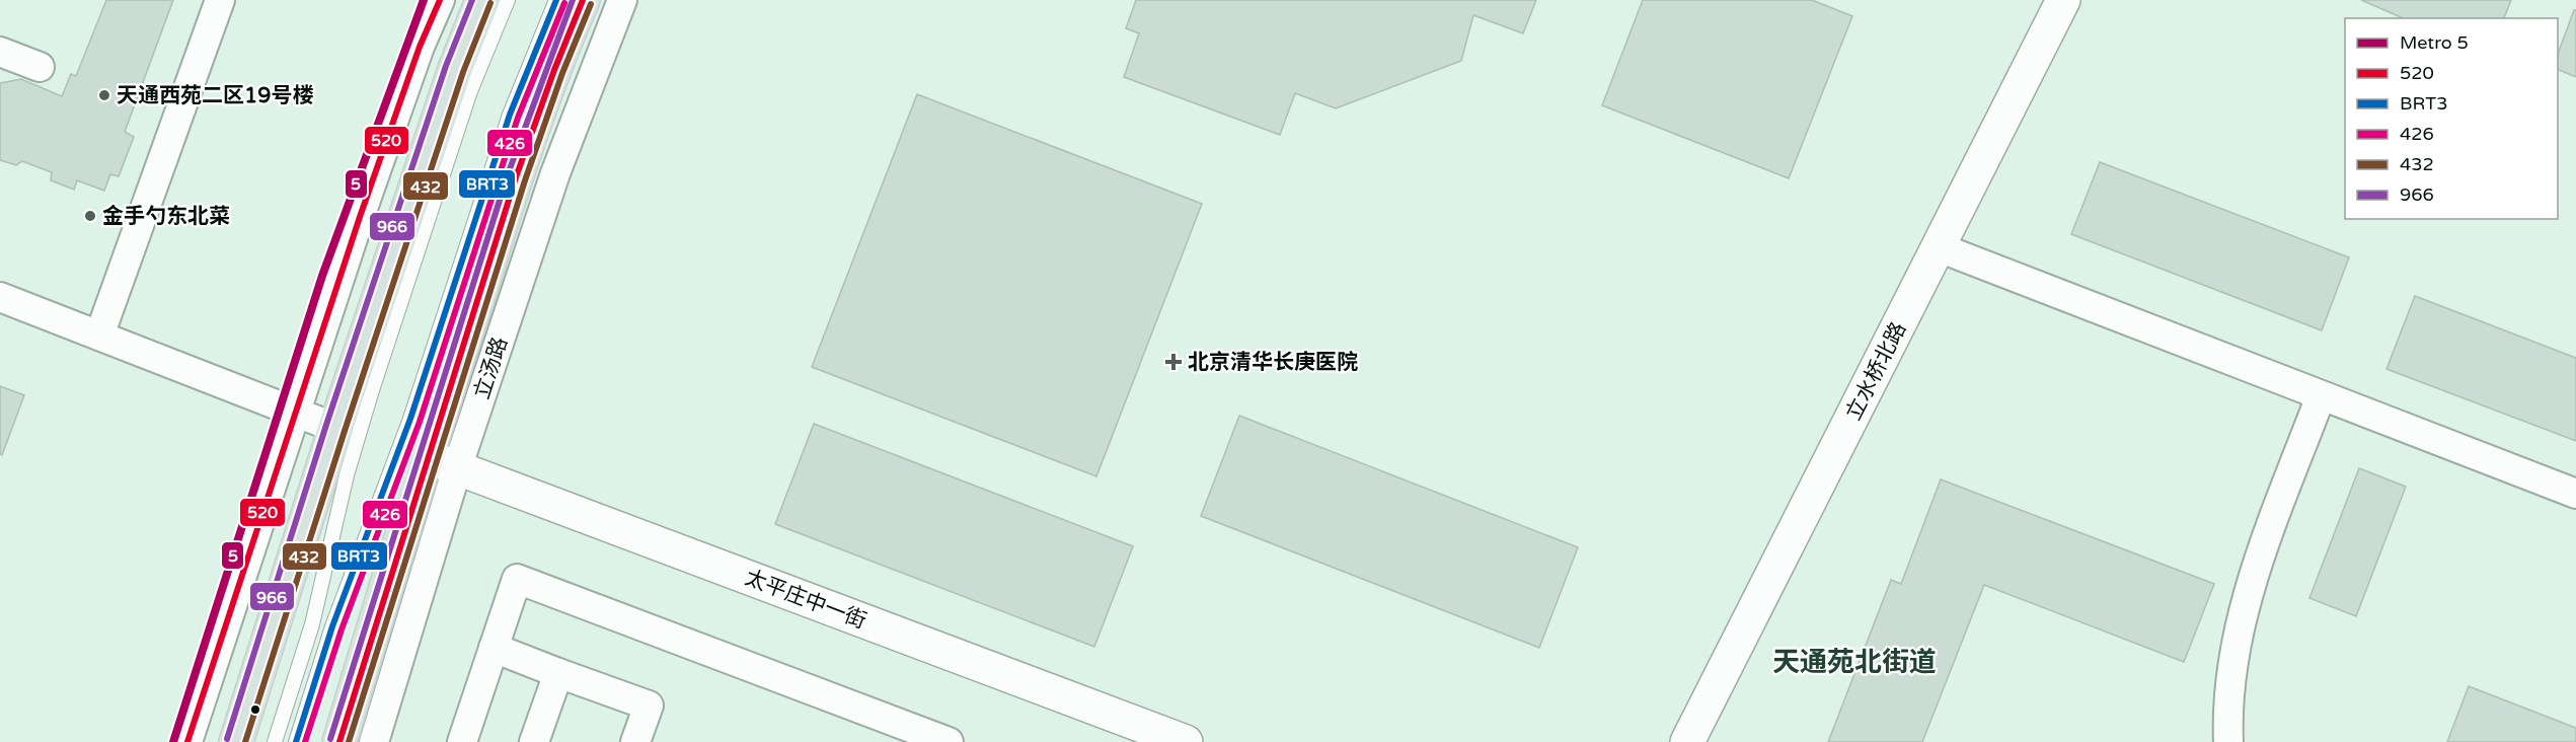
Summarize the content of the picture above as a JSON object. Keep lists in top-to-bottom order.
{
  "streets": {
    "main road": ["立汤路"],
    "street": ["立水桥北路", "太平庄中一街"]
  },
  "crossings": [
    ["立汤路", "太平庄中一街"]
  ],
  "districts": ["天通苑北街道"],
  "places": {
    "other": ["天通西苑二区19号楼", "金手勺东北菜"],
    "health": ["北京清华长庚医院"]
  },
  "lines": [
    "metro line 5",
    "transit line 520",
    "transit line BRT3",
    "transit line 966",
    "transit line 426",
    "transit line 432"
  ],
  "legend": [
    "Metro 5",
    "520",
    "BRT3",
    "426",
    "432",
    "966"
  ]
}
